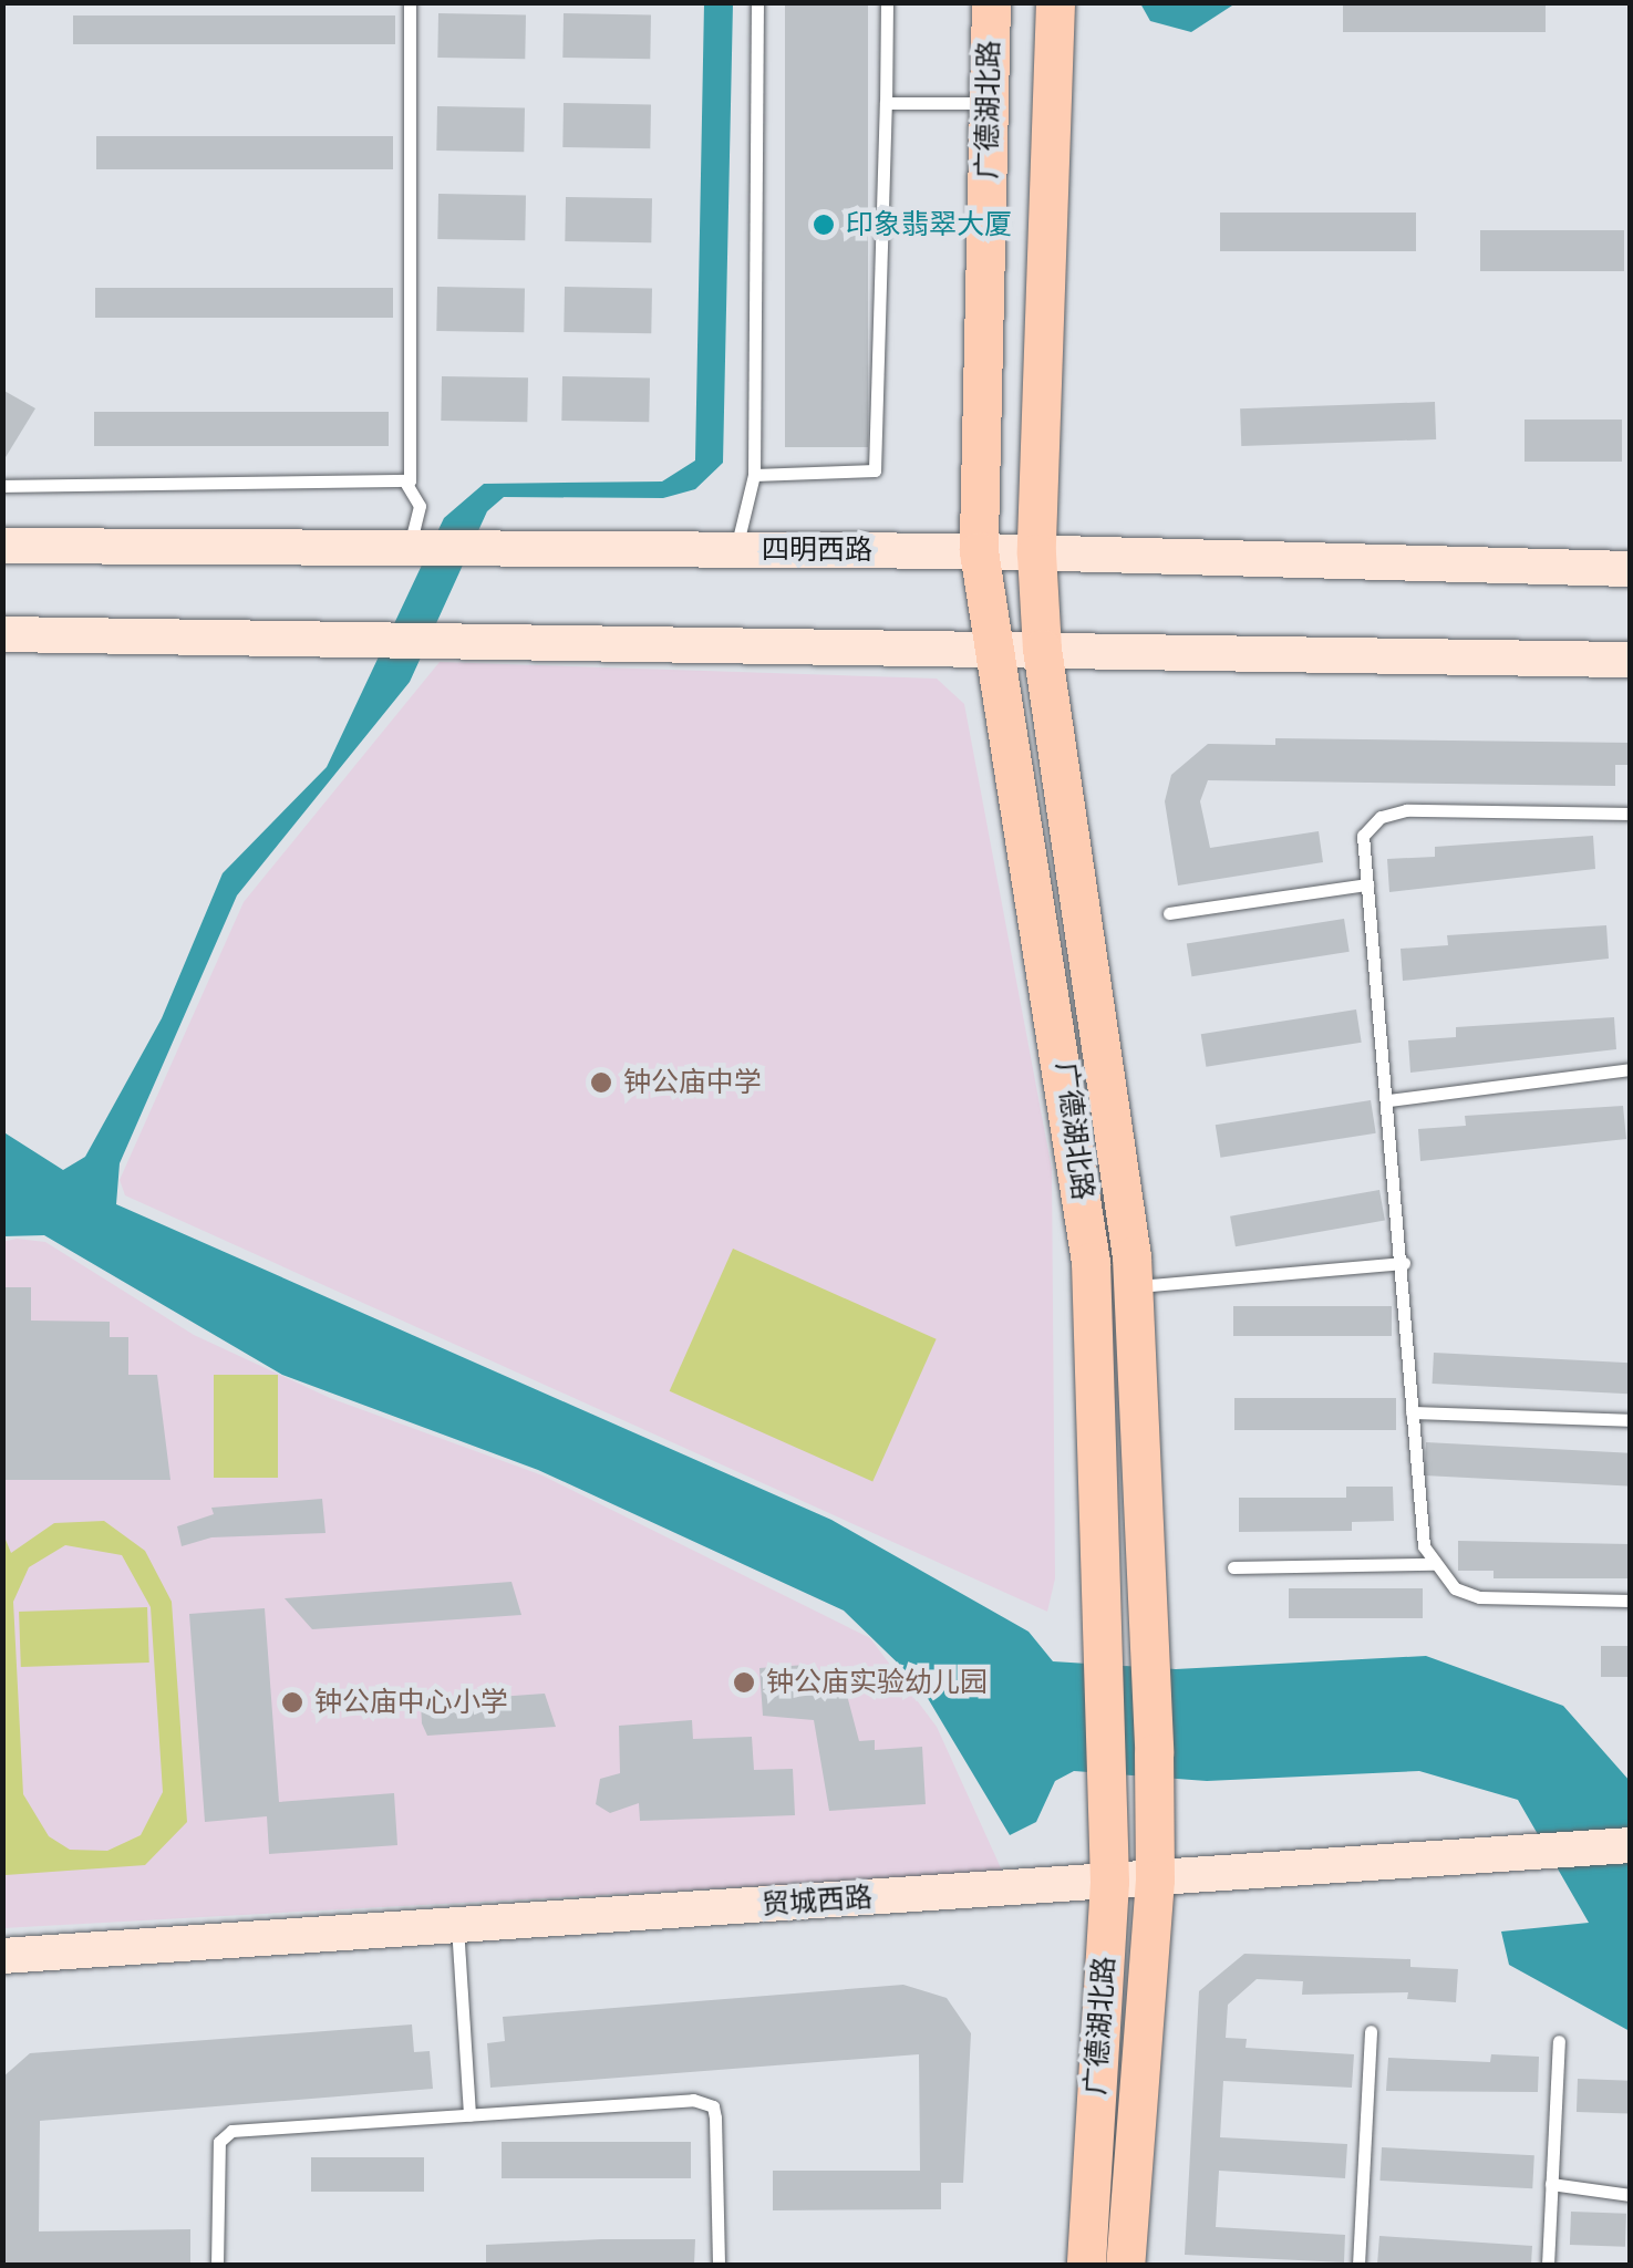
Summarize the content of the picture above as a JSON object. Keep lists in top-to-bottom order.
{
  "streets": {
    "main road": ["广德湖北路", "四明西路", "贸城西路"]
  },
  "crossings": [
    ["广德湖北路", "四明西路"],
    ["广德湖北路", "贸城西路"]
  ],
  "places": [
    "印象翡翠大厦",
    "钟公庙中学",
    "钟公庙实验幼儿园",
    "钟公庙中心小学"
  ]
}
